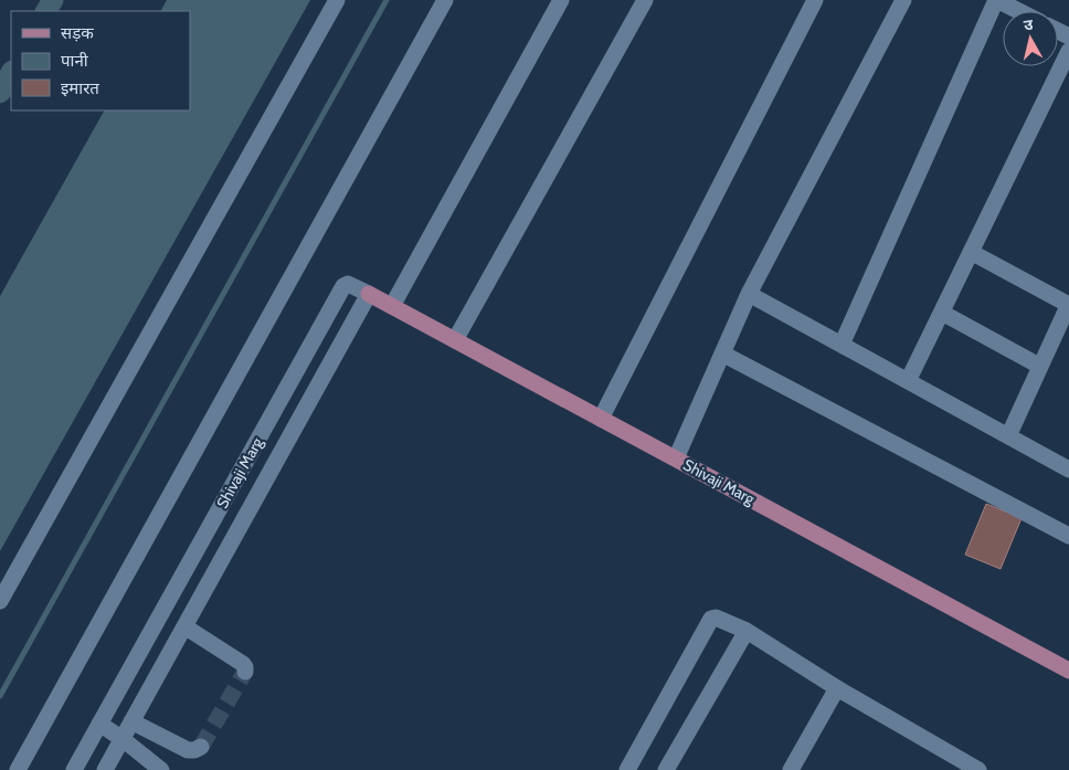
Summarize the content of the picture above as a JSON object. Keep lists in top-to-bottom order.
{
  "streets": {
    "main road": ["Shivaji Marg"]
  },
  "legend": ["सड़क", "पानी", "इमारत"],
  "north": "top"
}
